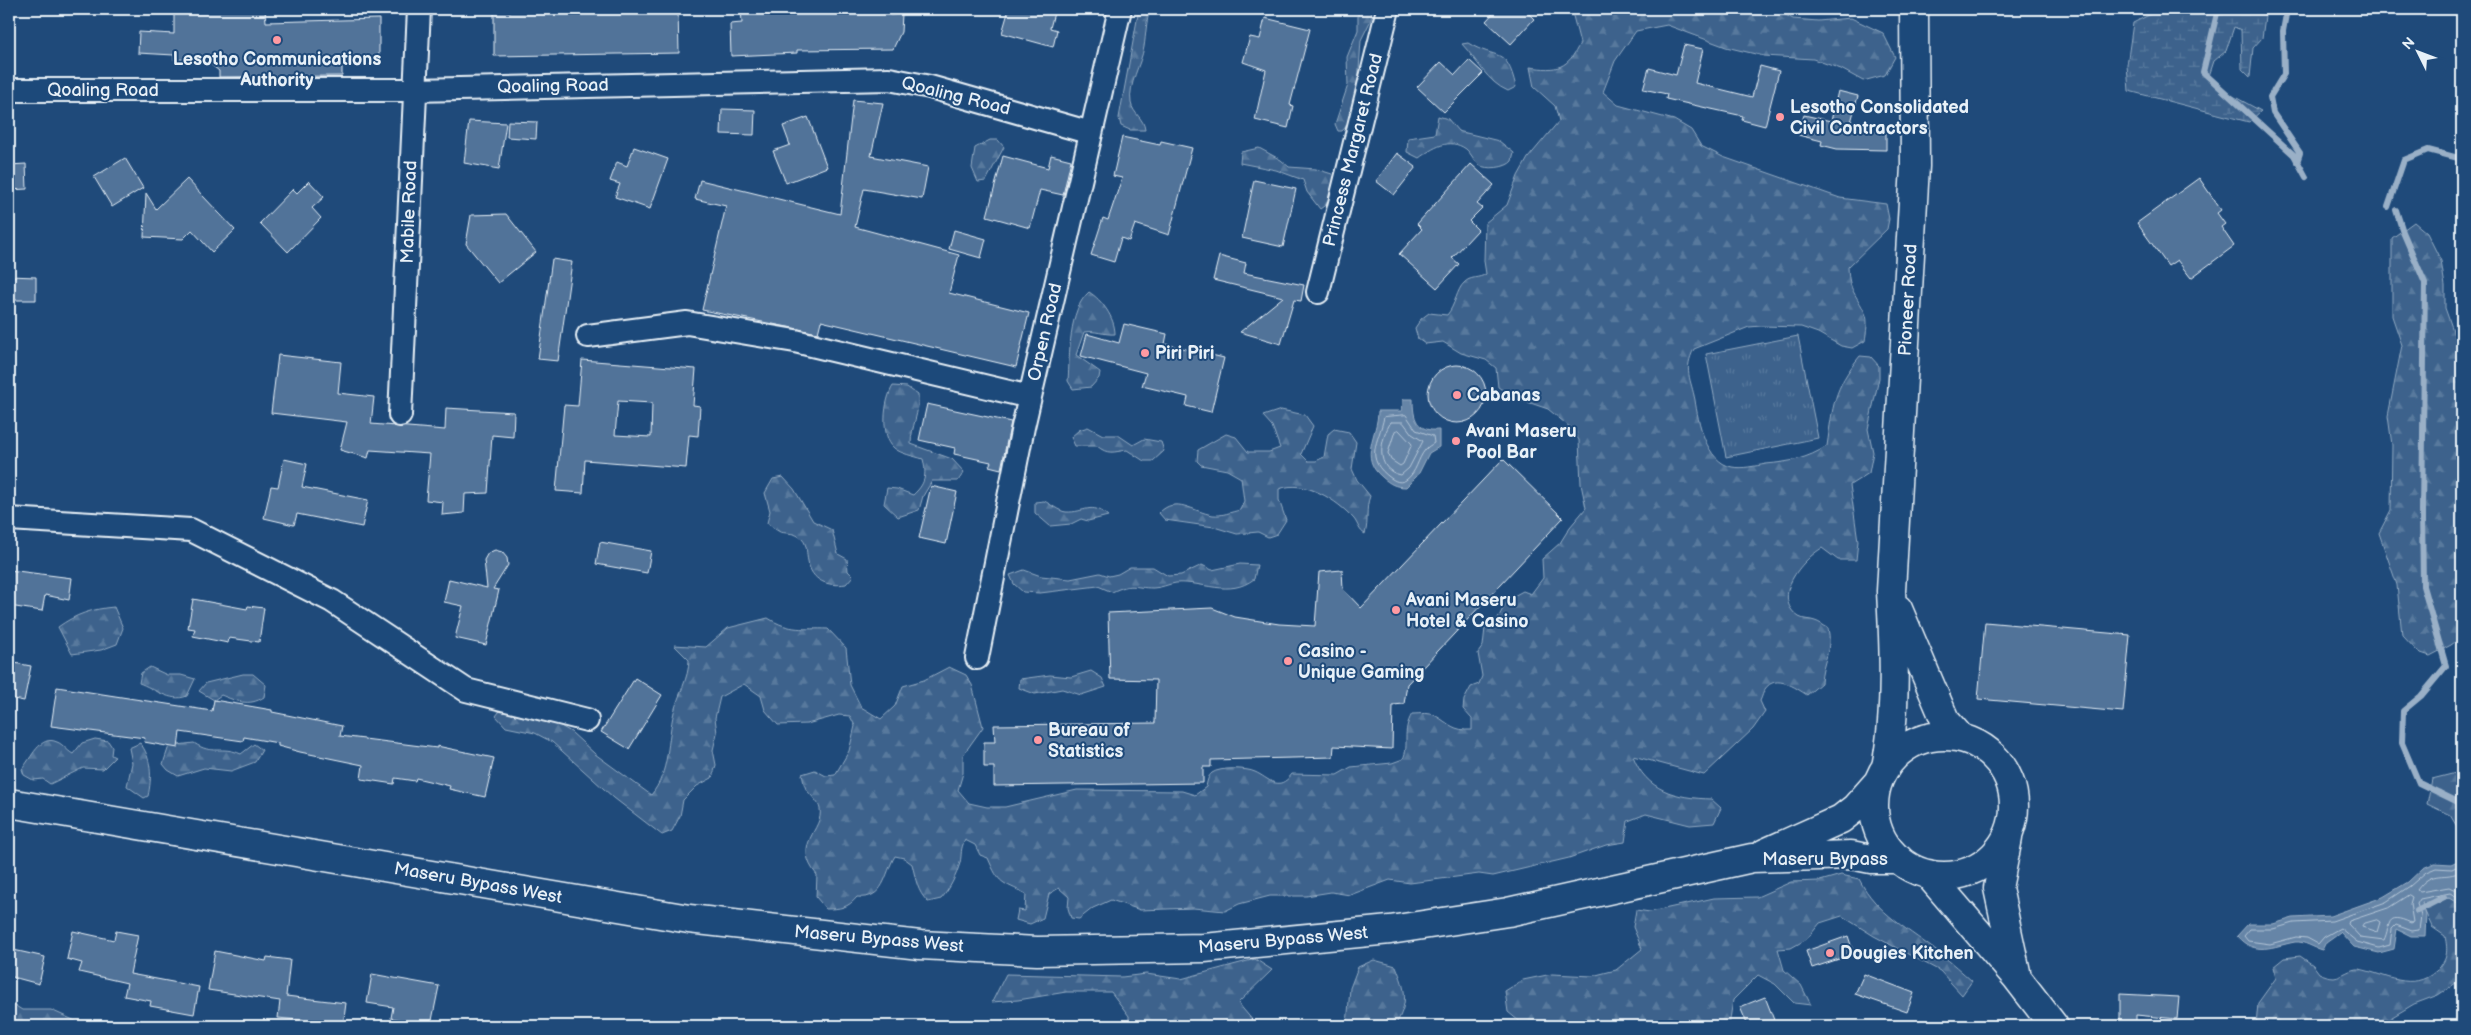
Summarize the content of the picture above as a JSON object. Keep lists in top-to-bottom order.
{
  "streets": {
    "main road": ["Pioneer Road", "Maseru Bypass", "Maseru Bypass West"],
    "street": [
      "Qoaling Road",
      "Princess Margaret Road",
      "Mabile Road",
      "Orpen Road"
    ]
  },
  "crossings": [
    ["Qoaling Road", "Mabile Road"],
    ["Qoaling Road", "Orpen Road"],
    ["Pioneer Road", "Maseru Bypass"],
    ["Maseru Bypass", "Maseru Bypass West"]
  ],
  "places": [
    "Lesotho Communications Authority",
    "Lesotho Consolidated Civil Contractors",
    "Piri Piri",
    "Cabanas",
    "Avani Maseru Pool Bar",
    "Avani Maseru Hotel & Casino",
    "Casino - Unique Gaming",
    "Bureau of Statistics",
    "Dougies Kitchen"
  ],
  "north": "top left"
}
